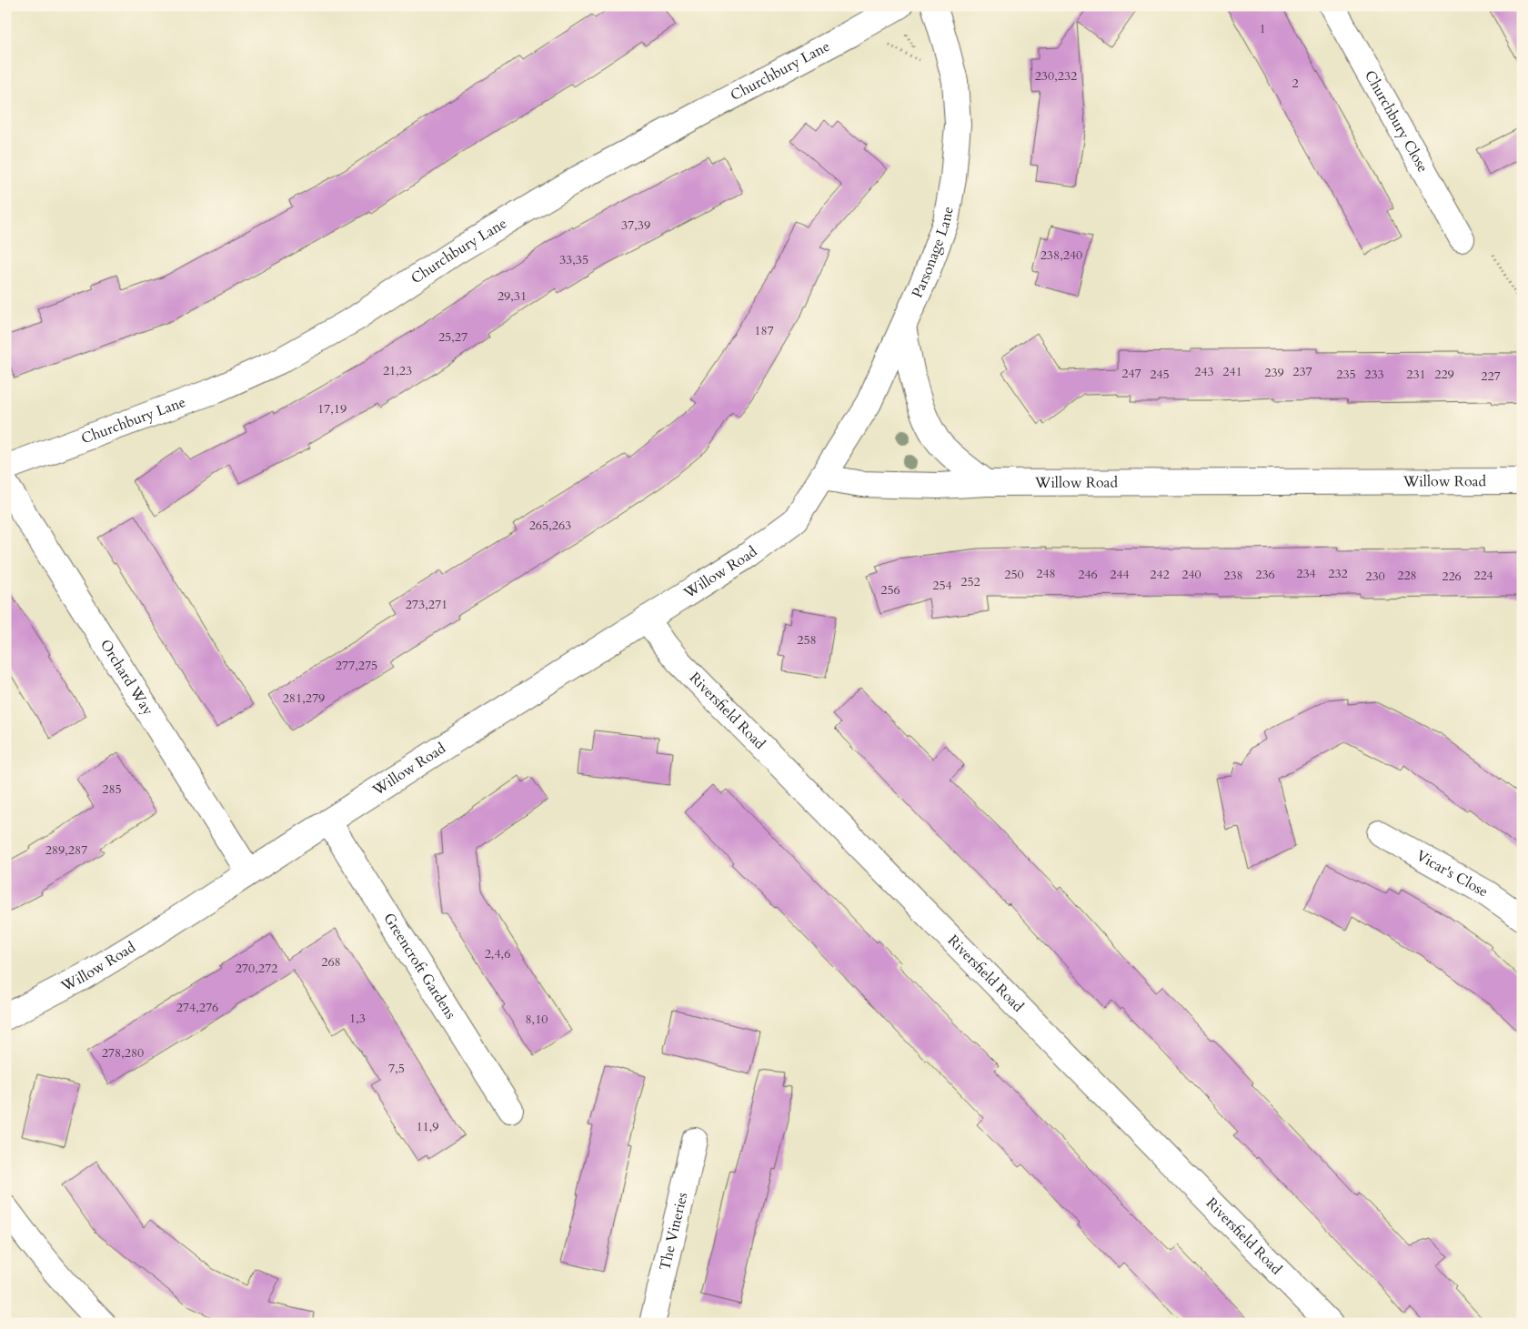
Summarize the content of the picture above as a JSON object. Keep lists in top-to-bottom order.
{
  "streets": {
    "street": [
      "Churchbury Lane",
      "Churchbury Close",
      "Parsonage Lane",
      "Willow Road",
      "Orchard Way",
      "Riversfield Road",
      "Vicar's Close",
      "Greencroft Gardens",
      "The Vineries"
    ]
  },
  "crossings": [
    ["Parsonage Lane", "Willow Road"],
    ["Willow Road", "Orchard Way"],
    ["Willow Road", "Riversfield Road"],
    ["Willow Road", "Greencroft Gardens"]
  ],
  "house_numbers": [
    "1",
    "230,232",
    "2",
    "37,39",
    "238,240",
    "33,35",
    "29,31",
    "187",
    "25,27",
    "21,23",
    "243",
    "241",
    "237",
    "239",
    "247",
    "245",
    "235",
    "233",
    "231",
    "229",
    "227",
    "17,19",
    "265,263",
    "248",
    "234",
    "232",
    "250",
    "246",
    "244",
    "242",
    "240",
    "236",
    "238",
    "228",
    "224",
    "230",
    "226",
    "252",
    "254",
    "256",
    "273,271",
    "258",
    "277,275",
    "281,279",
    "285",
    "289,287",
    "2,4,6",
    "268",
    "270,272",
    "274,276",
    "1,3",
    "8,10",
    "278,280",
    "7,5",
    "11,9"
  ]
}
